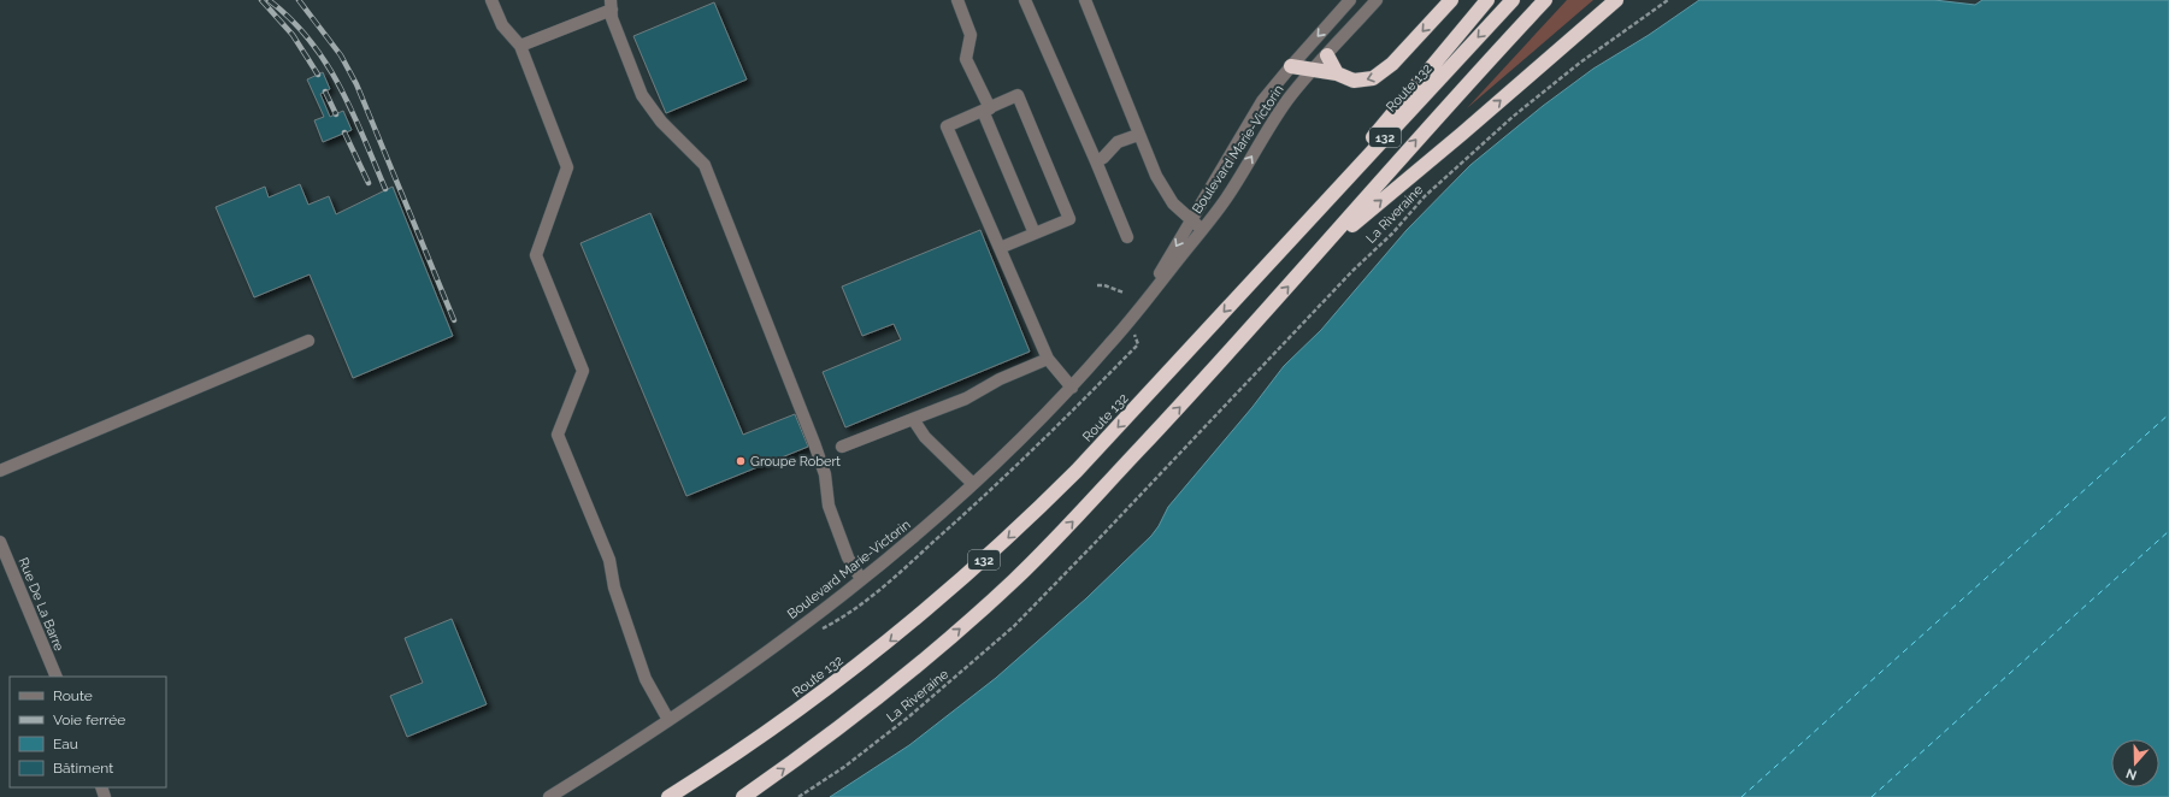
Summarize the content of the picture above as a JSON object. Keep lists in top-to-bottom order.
{
  "streets": {
    "highway": ["Route 132", "132"],
    "street": ["Boulevard Marie-Victorin", "Rue De La Barre"],
    "path": ["La Riveraine"]
  },
  "places": ["Groupe Robert"],
  "legend": [
    "Route",
    "Voie ferrée",
    "Eau",
    "Bâtiment"
  ],
  "north": "bottom"
}
